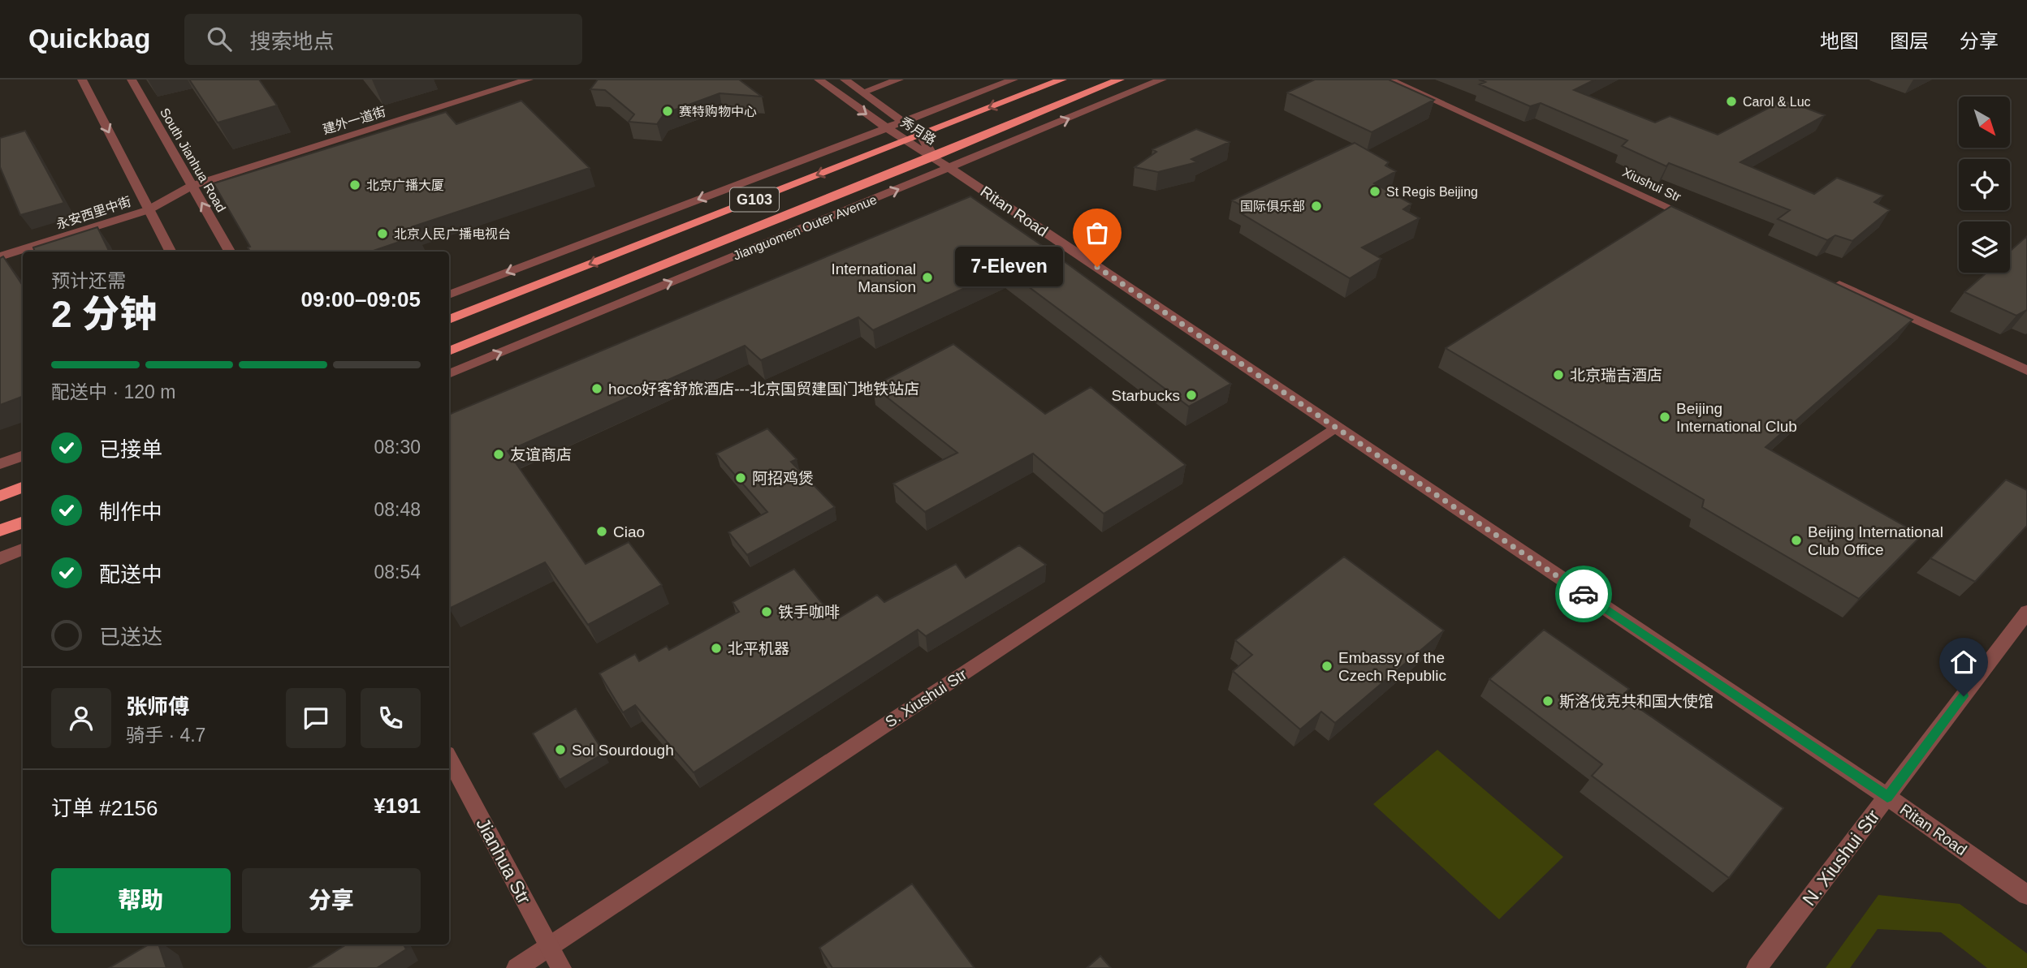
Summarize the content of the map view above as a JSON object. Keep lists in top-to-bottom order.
{
  "streets": {
    "highway": ["G103", "Jianguomen Outer Avenue"],
    "street": [
      "建外一道街",
      "秀月路",
      "South Jianhua Road",
      "Xiushui Str",
      "Ritan Road",
      "永安西里中街",
      "S. Xiushui Str",
      "N. Xiushui Str",
      "Jianhua Str"
    ]
  },
  "crossings": [
    ["建外一道街", "South Jianhua Road"],
    ["建外一道街", "永安西里中街"],
    ["秀月路", "G103"],
    ["秀月路", "Ritan Road"],
    ["秀月路", "Jianguomen Outer Avenue"],
    ["South Jianhua Road", "永安西里中街"],
    ["Ritan Road", "Jianguomen Outer Avenue"],
    ["Ritan Road", "S. Xiushui Str"],
    ["Ritan Road", "N. Xiushui Str"],
    ["S. Xiushui Str", "Jianhua Str"]
  ],
  "places": [
    "Carol & Luc",
    "赛特购物中心",
    "北京广播大厦",
    "St Regis Beijing",
    "国际俱乐部",
    "北京人民广播电视台",
    "7-Eleven",
    "International Mansion",
    "北京瑞吉酒店",
    "hoco好客舒旅酒店---北京国贸建国门地铁站店",
    "Starbucks",
    "Beijing International Club",
    "友谊商店",
    "阿招鸡煲",
    "Ciao",
    "Beijing International Club Office",
    "铁手咖啡",
    "北平机器",
    "Embassy of the Czech Republic",
    "斯洛伐克共和国大使馆",
    "Sol Sourdough"
  ],
  "north": "bottom right",
  "page": {
    "header": "Quickbag",
    "search": "搜索地点",
    "nav": ["地图", "图层", "分享"],
    "bubble": "7-Eleven",
    "heading": ["2 分钟", "预计还需", "09:00–09:05"],
    "panel": [
      "张师傅",
      "骑手 · 4.7",
      "订单 #2156",
      "¥191"
    ],
    "bar": "配送中 · 120 m",
    "list": [
      ["已接单", "08:30"],
      ["制作中", "08:48"],
      ["配送中", "08:54"],
      "已送达"
    ],
    "buttons": ["帮助", "分享"]
  }
}
